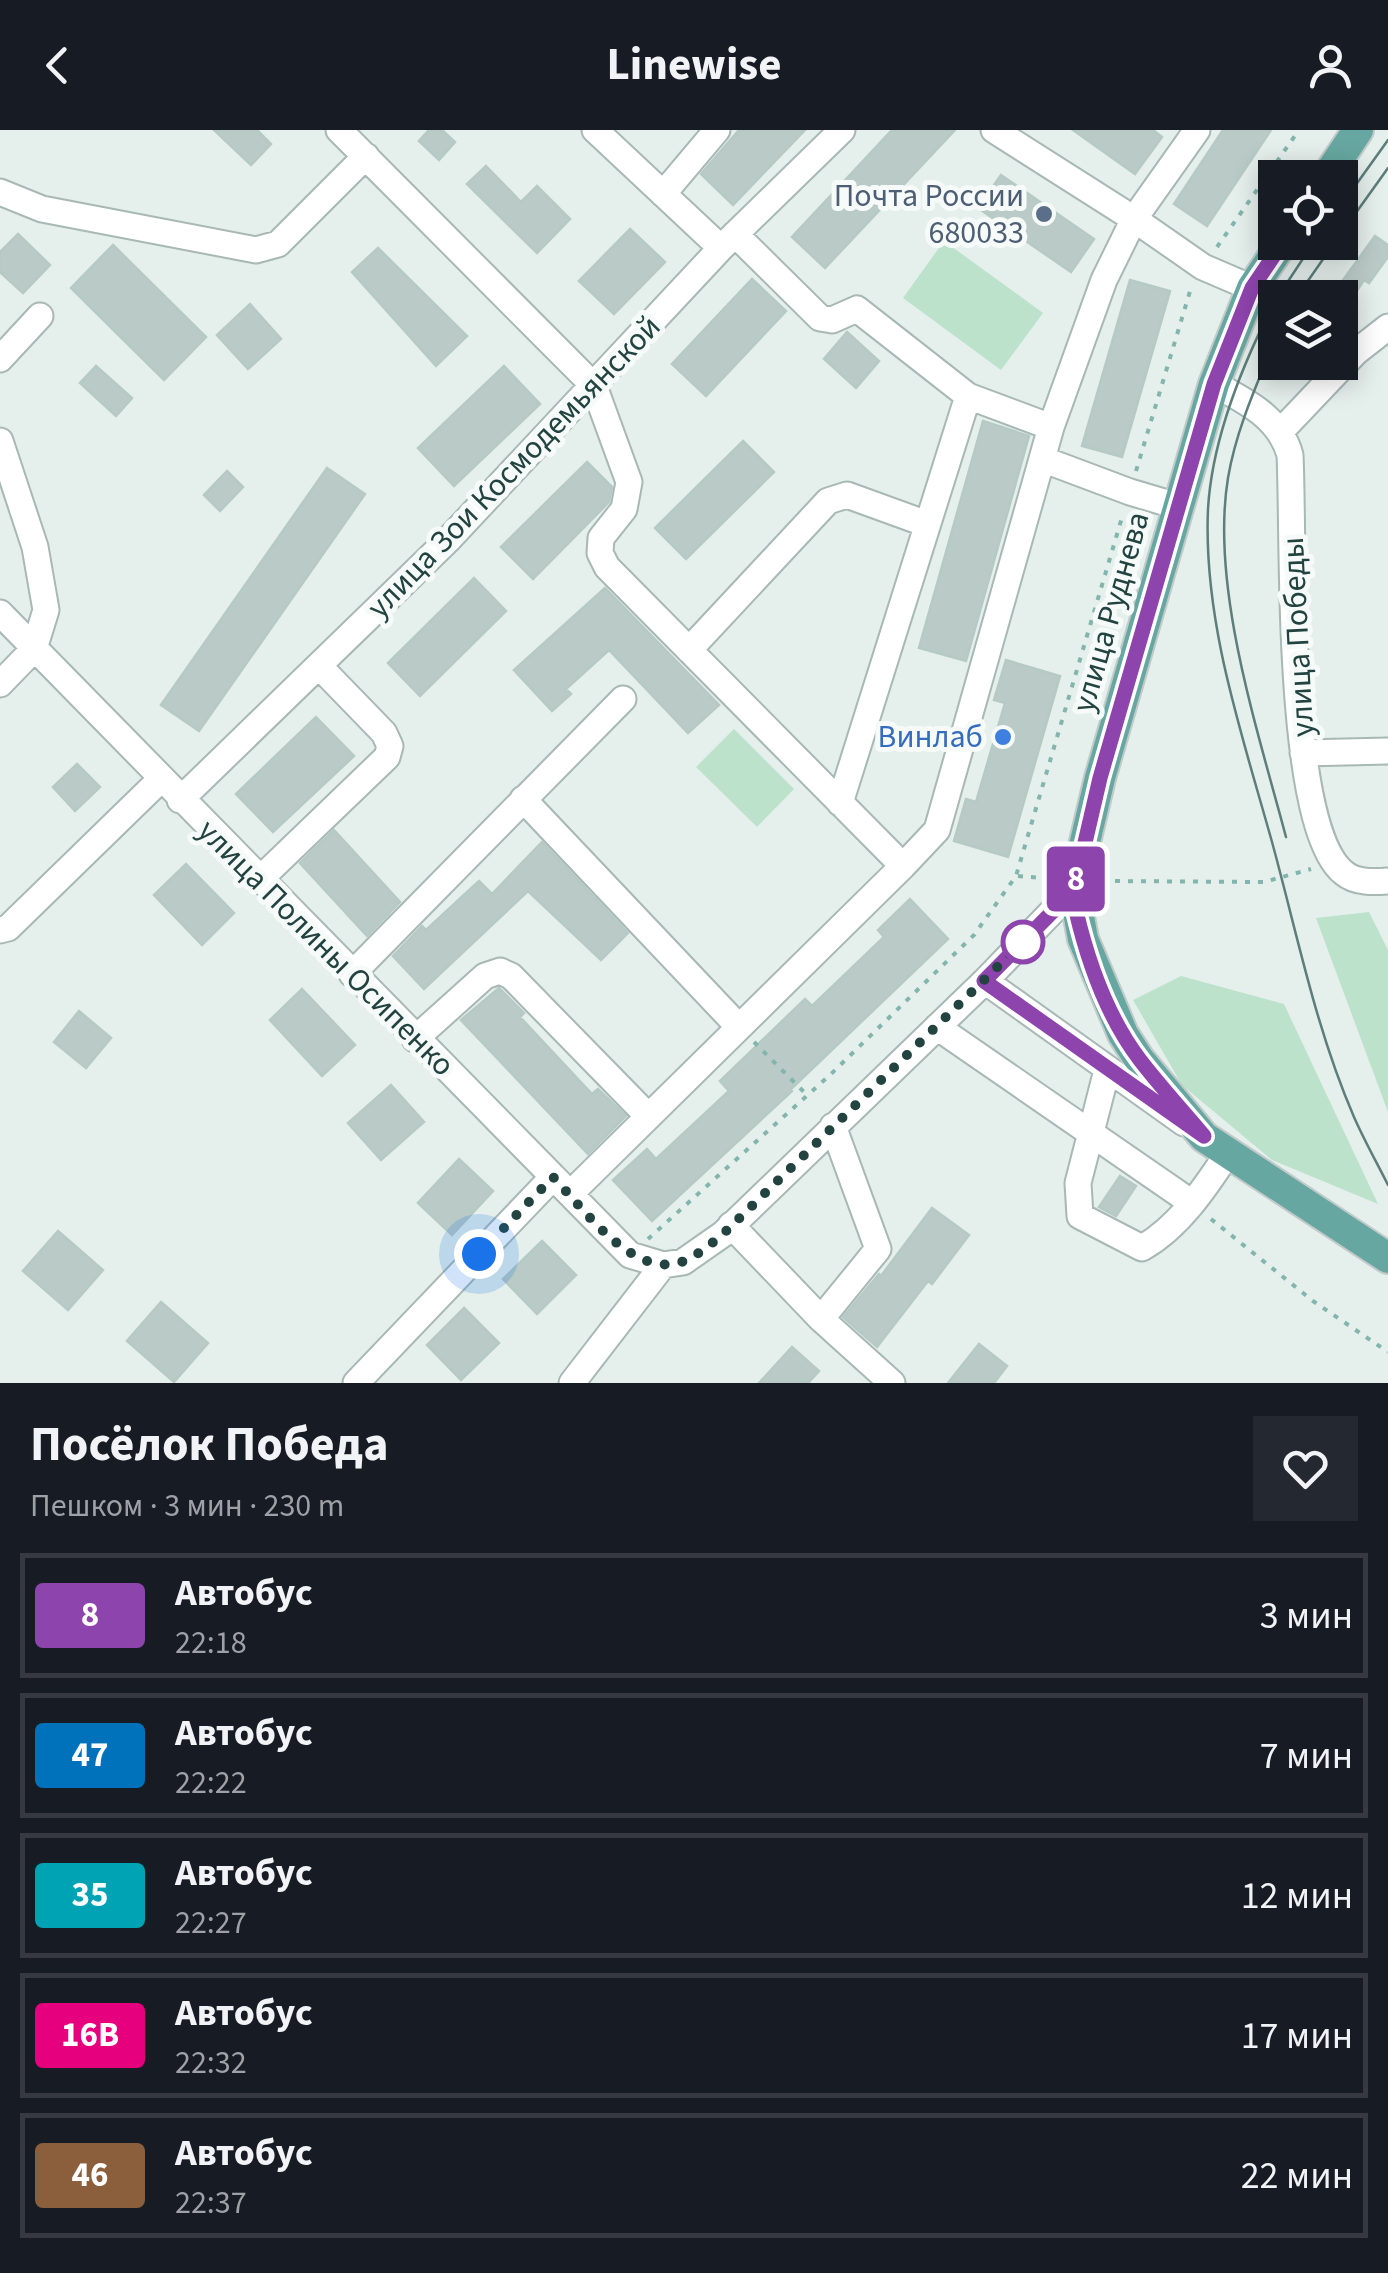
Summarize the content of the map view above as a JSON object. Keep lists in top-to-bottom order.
{
  "streets": {
    "main road": ["улица Руднева"],
    "street": ["улица Зои Космодемьянской", "улица Победы", "улица Полины Осипенко"]
  },
  "crossings": [
    ["улица Зои Космодемьянской", "улица Полины Осипенко"]
  ],
  "places": ["Почта России 680033", "Винлаб"],
  "lines": ["bus line 8"],
  "page": {
    "header": "Linewise",
    "on_map": "8",
    "heading": ["Посёлок Победа", "Пешком · 3 мин · 230 m"],
    "list": [
      {
        "mark": "8",
        "name": "Автобус",
        "note": "22:18",
        "value": "3 мин"
      },
      {
        "mark": "47",
        "name": "Автобус",
        "note": "22:22",
        "value": "7 мин"
      },
      {
        "mark": "35",
        "name": "Автобус",
        "note": "22:27",
        "value": "12 мин"
      },
      {
        "mark": "16В",
        "name": "Автобус",
        "note": "22:32",
        "value": "17 мин"
      },
      {
        "mark": "46",
        "name": "Автобус",
        "note": "22:37",
        "value": "22 мин"
      }
    ]
  }
}
